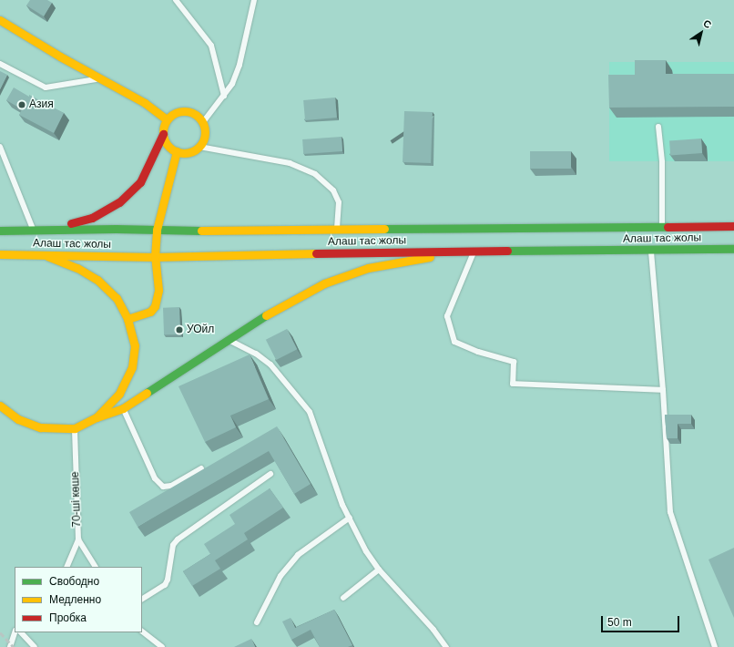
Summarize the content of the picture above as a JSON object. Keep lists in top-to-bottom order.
{
  "streets": {
    "main road": ["Алаш тас жолы"],
    "lane": ["70-ші көше"]
  },
  "places": ["Азия", "УОйл"],
  "legend": ["Свободно", "Медленно", "Пробка"],
  "scale_bar": "50 m",
  "north": "top right"
}
